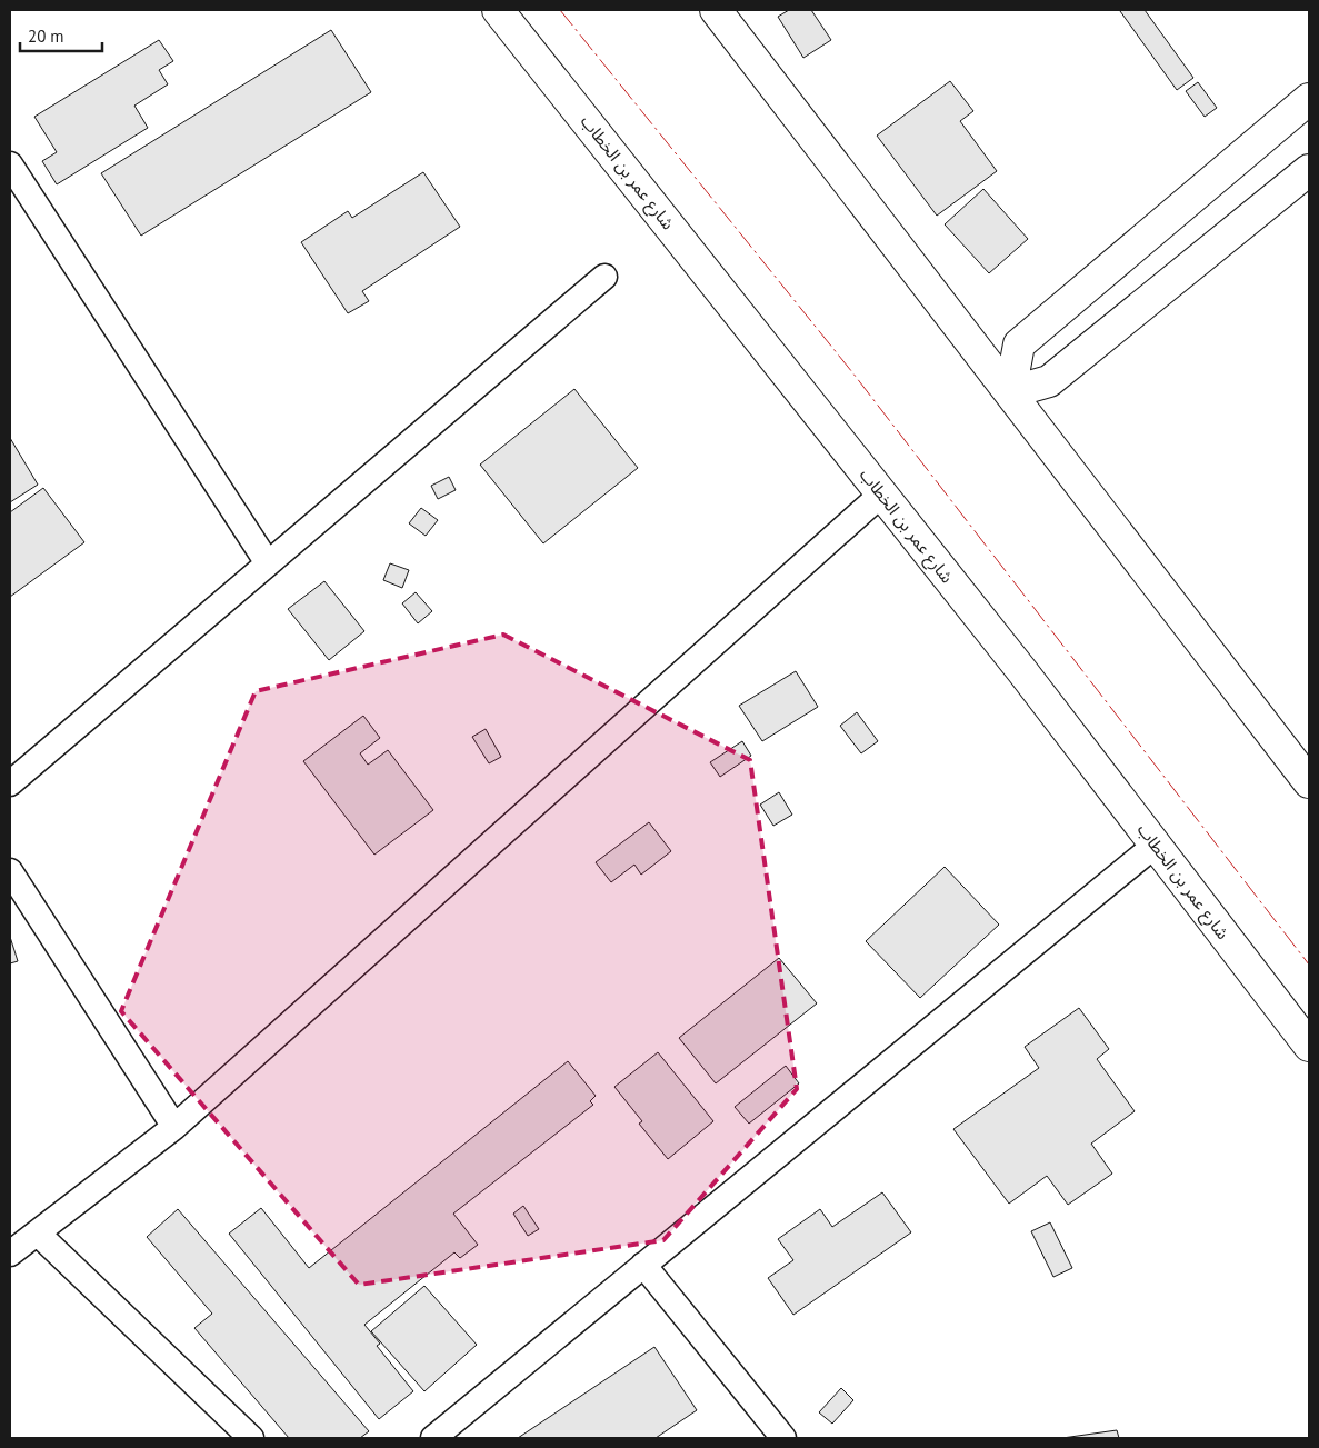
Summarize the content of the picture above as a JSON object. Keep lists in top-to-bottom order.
{
  "streets": {
    "main road": ["شارع عمر بن الخطاب"]
  },
  "scale_bar": "20 m"
}
